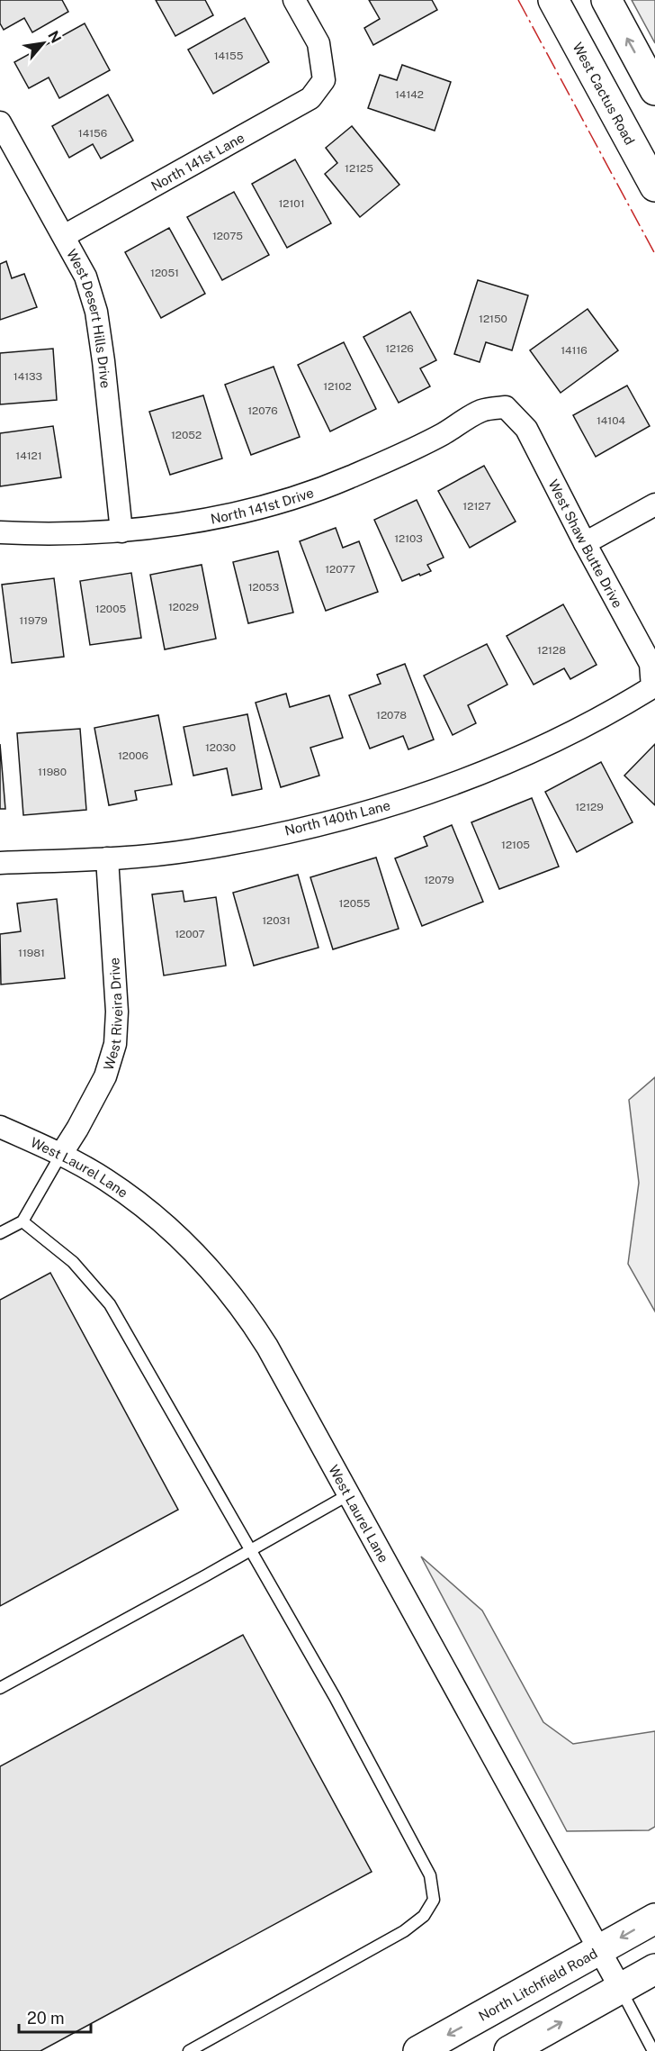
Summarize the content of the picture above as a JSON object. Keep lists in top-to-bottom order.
{
  "streets": {
    "main road": ["West Cactus Road", "North Litchfield Road"],
    "street": [
      "North 141st Lane",
      "West Desert Hills Drive",
      "North 141st Drive",
      "West Shaw Butte Drive",
      "North 140th Lane",
      "West Riveira Drive",
      "West Laurel Lane"
    ]
  },
  "crossings": [
    ["North 141st Lane", "West Desert Hills Drive"],
    ["West Desert Hills Drive", "North 141st Drive"],
    ["North 141st Drive", "West Shaw Butte Drive"],
    ["West Shaw Butte Drive", "North 140th Lane"],
    ["North 140th Lane", "West Riveira Drive"],
    ["West Riveira Drive", "West Laurel Lane"],
    ["West Laurel Lane", "North Litchfield Road"]
  ],
  "house_numbers": [
    "14155",
    "14142",
    "14156",
    "12125",
    "12101",
    "12075",
    "12051",
    "12150",
    "12126",
    "14116",
    "14133",
    "12102",
    "12076",
    "14104",
    "12052",
    "14121",
    "12127",
    "12103",
    "12077",
    "12053",
    "12029",
    "12005",
    "11979",
    "12128",
    "12078",
    "12030",
    "12006",
    "11980",
    "12129",
    "12105",
    "12079",
    "12055",
    "12031",
    "12007",
    "11981"
  ],
  "scale_bar": "20 m",
  "north": "top right"
}
